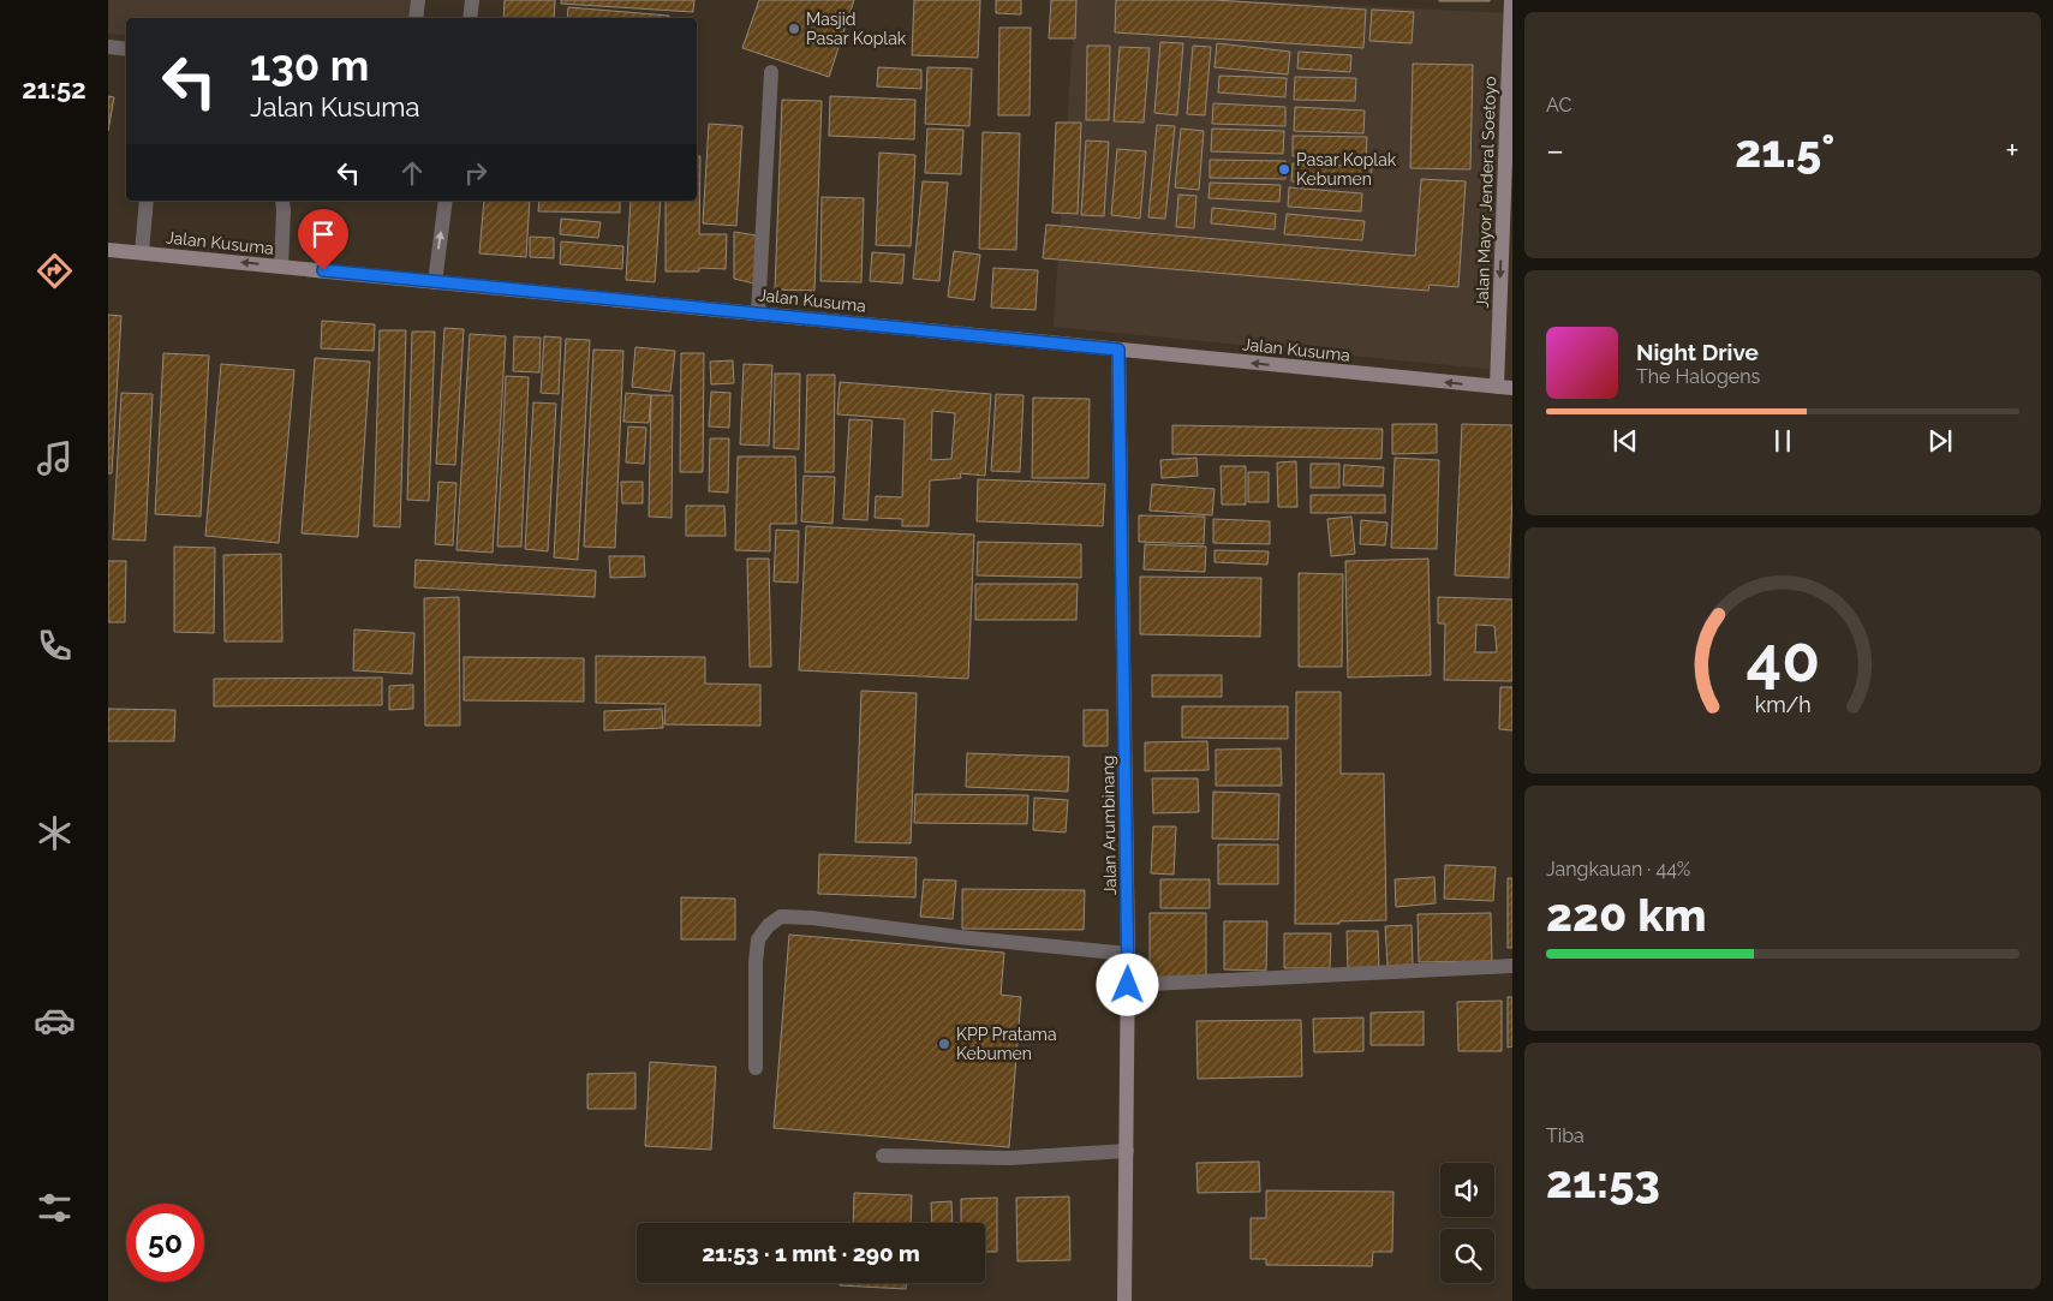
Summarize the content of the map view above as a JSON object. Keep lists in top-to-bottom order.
{
  "streets": {
    "main road": ["Jalan Mayor Jenderal Soetoyo", "Jalan Kusuma", "Jalan Arumbinang"]
  },
  "crossings": [
    ["Jalan Mayor Jenderal Soetoyo", "Jalan Kusuma"],
    ["Jalan Kusuma", "Jalan Arumbinang"]
  ],
  "one_way": ["Jalan Mayor Jenderal Soetoyo", "Jalan Kusuma"],
  "places": ["Masjid Pasar Koplak", "Pasar Koplak Kebumen", "KPP Pratama Kebumen"],
  "page": {
    "tabs": "21:52",
    "tile": [
      "AC",
      ["Jangkauan · 44%", "220 km"],
      ["Tiba", "21:53"]
    ],
    "turn": ["130 m", "Jalan Kusuma"],
    "heat": ["−", "21.5°", "+"],
    "song": ["Night Drive", "The Halogens"],
    "limit": "50",
    "trip": "21:53 · 1 mnt · 290 m",
    "gauge": ["40", "km/h"]
  }
}
